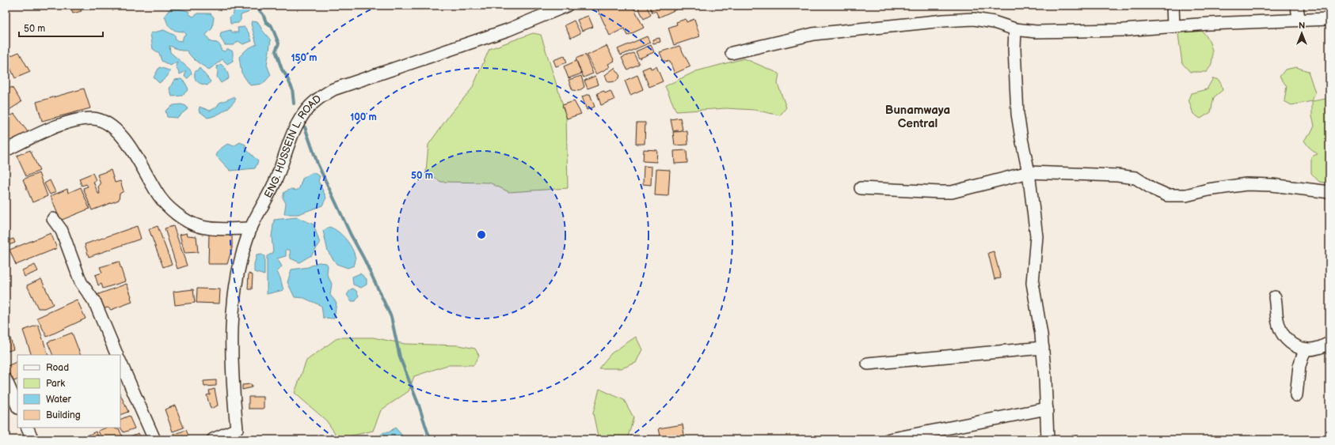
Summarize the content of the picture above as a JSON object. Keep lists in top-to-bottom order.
{
  "streets": {
    "street": ["ENG. HUSSEIN L. ROAD"]
  },
  "districts": ["Bunamwaya Central"],
  "legend": [
    "Road",
    "Park",
    "Water",
    "Building"
  ],
  "scale_bar": "50 m",
  "north": "top",
  "rings": ["150 m", "100 m", "50 m"]
}
